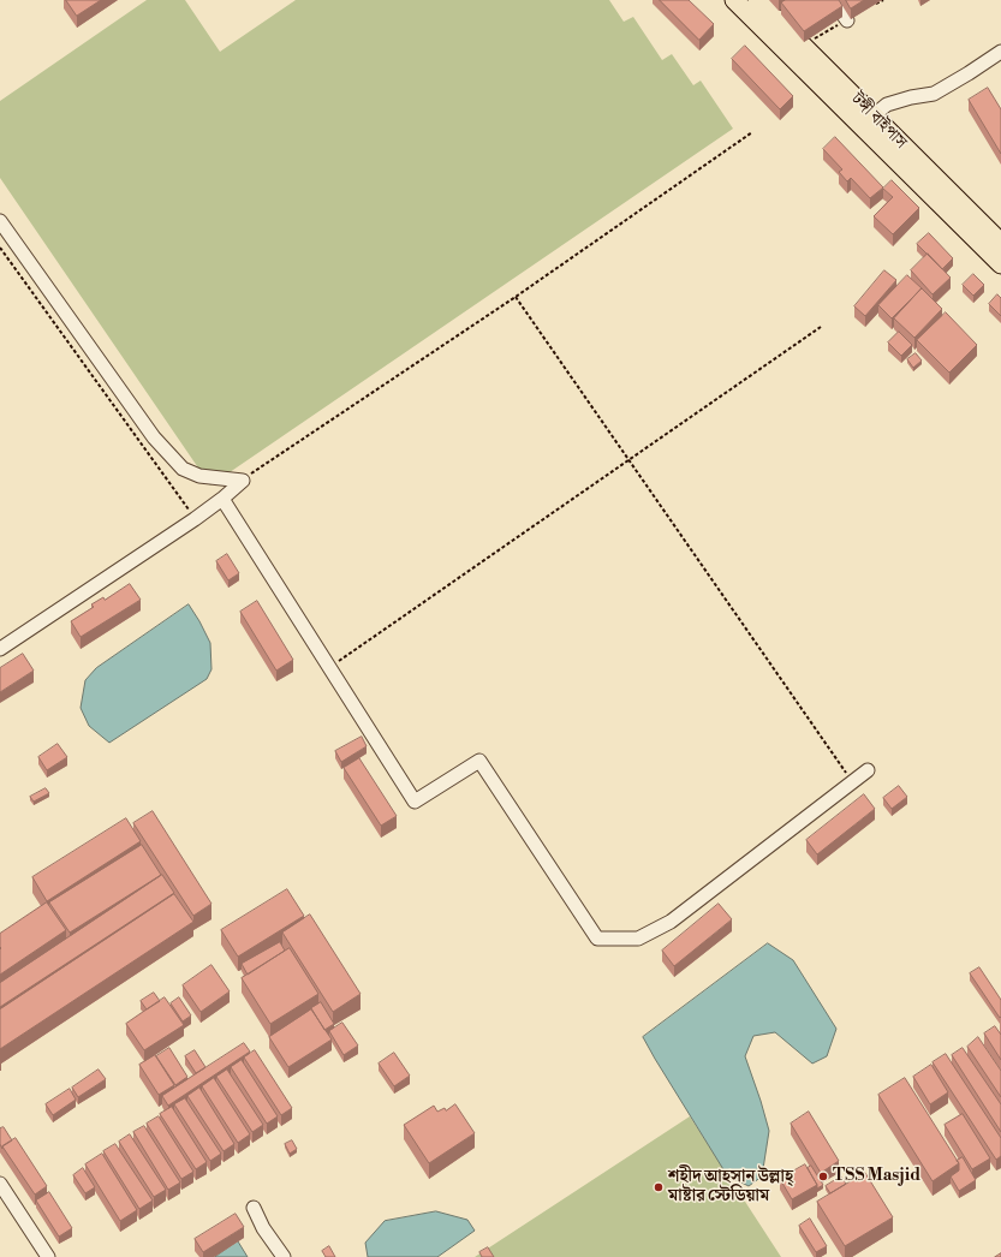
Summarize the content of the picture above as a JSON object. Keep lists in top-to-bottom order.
{
  "streets": {
    "main road": ["টঙ্গী বাইপাস"]
  },
  "places": ["TSS Masjid", "শহীদ আহসান উল্লাহ্‌ মাষ্টার স্টেডিয়াম"]
}
